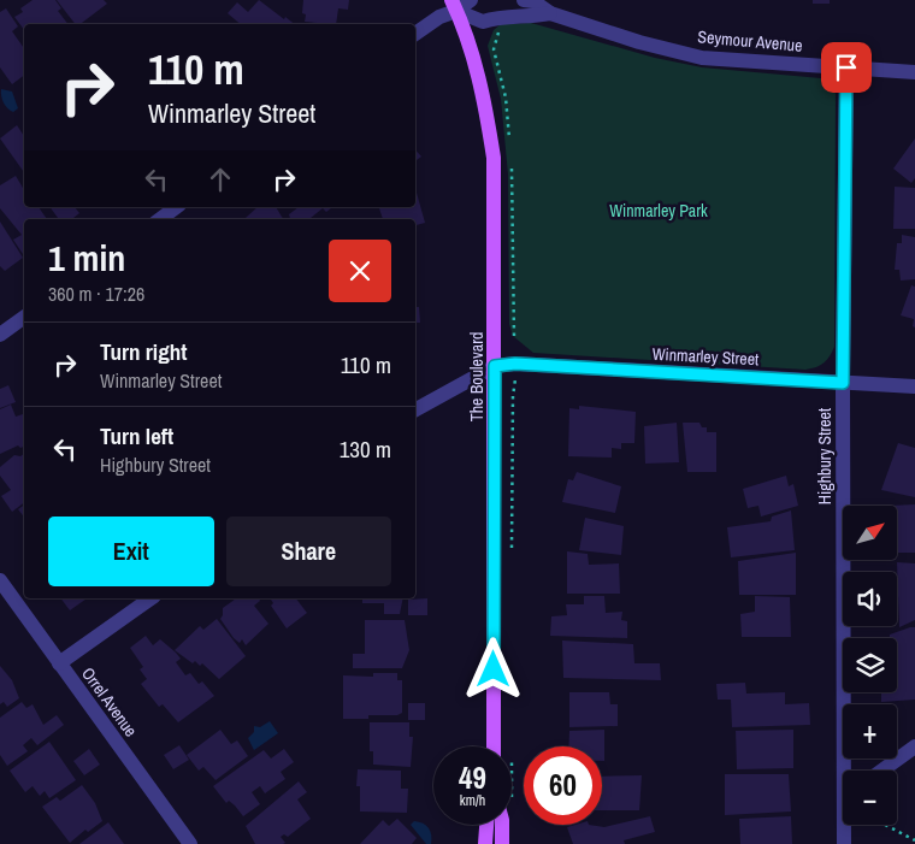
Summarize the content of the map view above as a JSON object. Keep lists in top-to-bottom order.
{
  "streets": {
    "main road": ["The Boulevard"],
    "street": [
      "Seymour Avenue",
      "Winmarley Street",
      "Highbury Street",
      "Orrel Avenue"
    ]
  },
  "crossings": [
    ["Seymour Avenue", "The Boulevard"],
    ["Seymour Avenue", "Highbury Street"],
    ["Winmarley Street", "The Boulevard"],
    ["Winmarley Street", "Highbury Street"]
  ],
  "parks": ["Winmarley Park"],
  "north": "top right",
  "page": {
    "turn": ["110 m", "Winmarley Street"],
    "heading": ["1 min", "360 m · 17:26"],
    "list": [
      {
        "name": "Turn right",
        "note": "Winmarley Street",
        "value": "110 m"
      },
      {
        "name": "Turn left",
        "note": "Highbury Street",
        "value": "130 m"
      }
    ],
    "buttons": ["Exit", "Share"],
    "map_buttons": ["+", "−"],
    "speed": "49 km/h",
    "limit": "60"
  }
}
